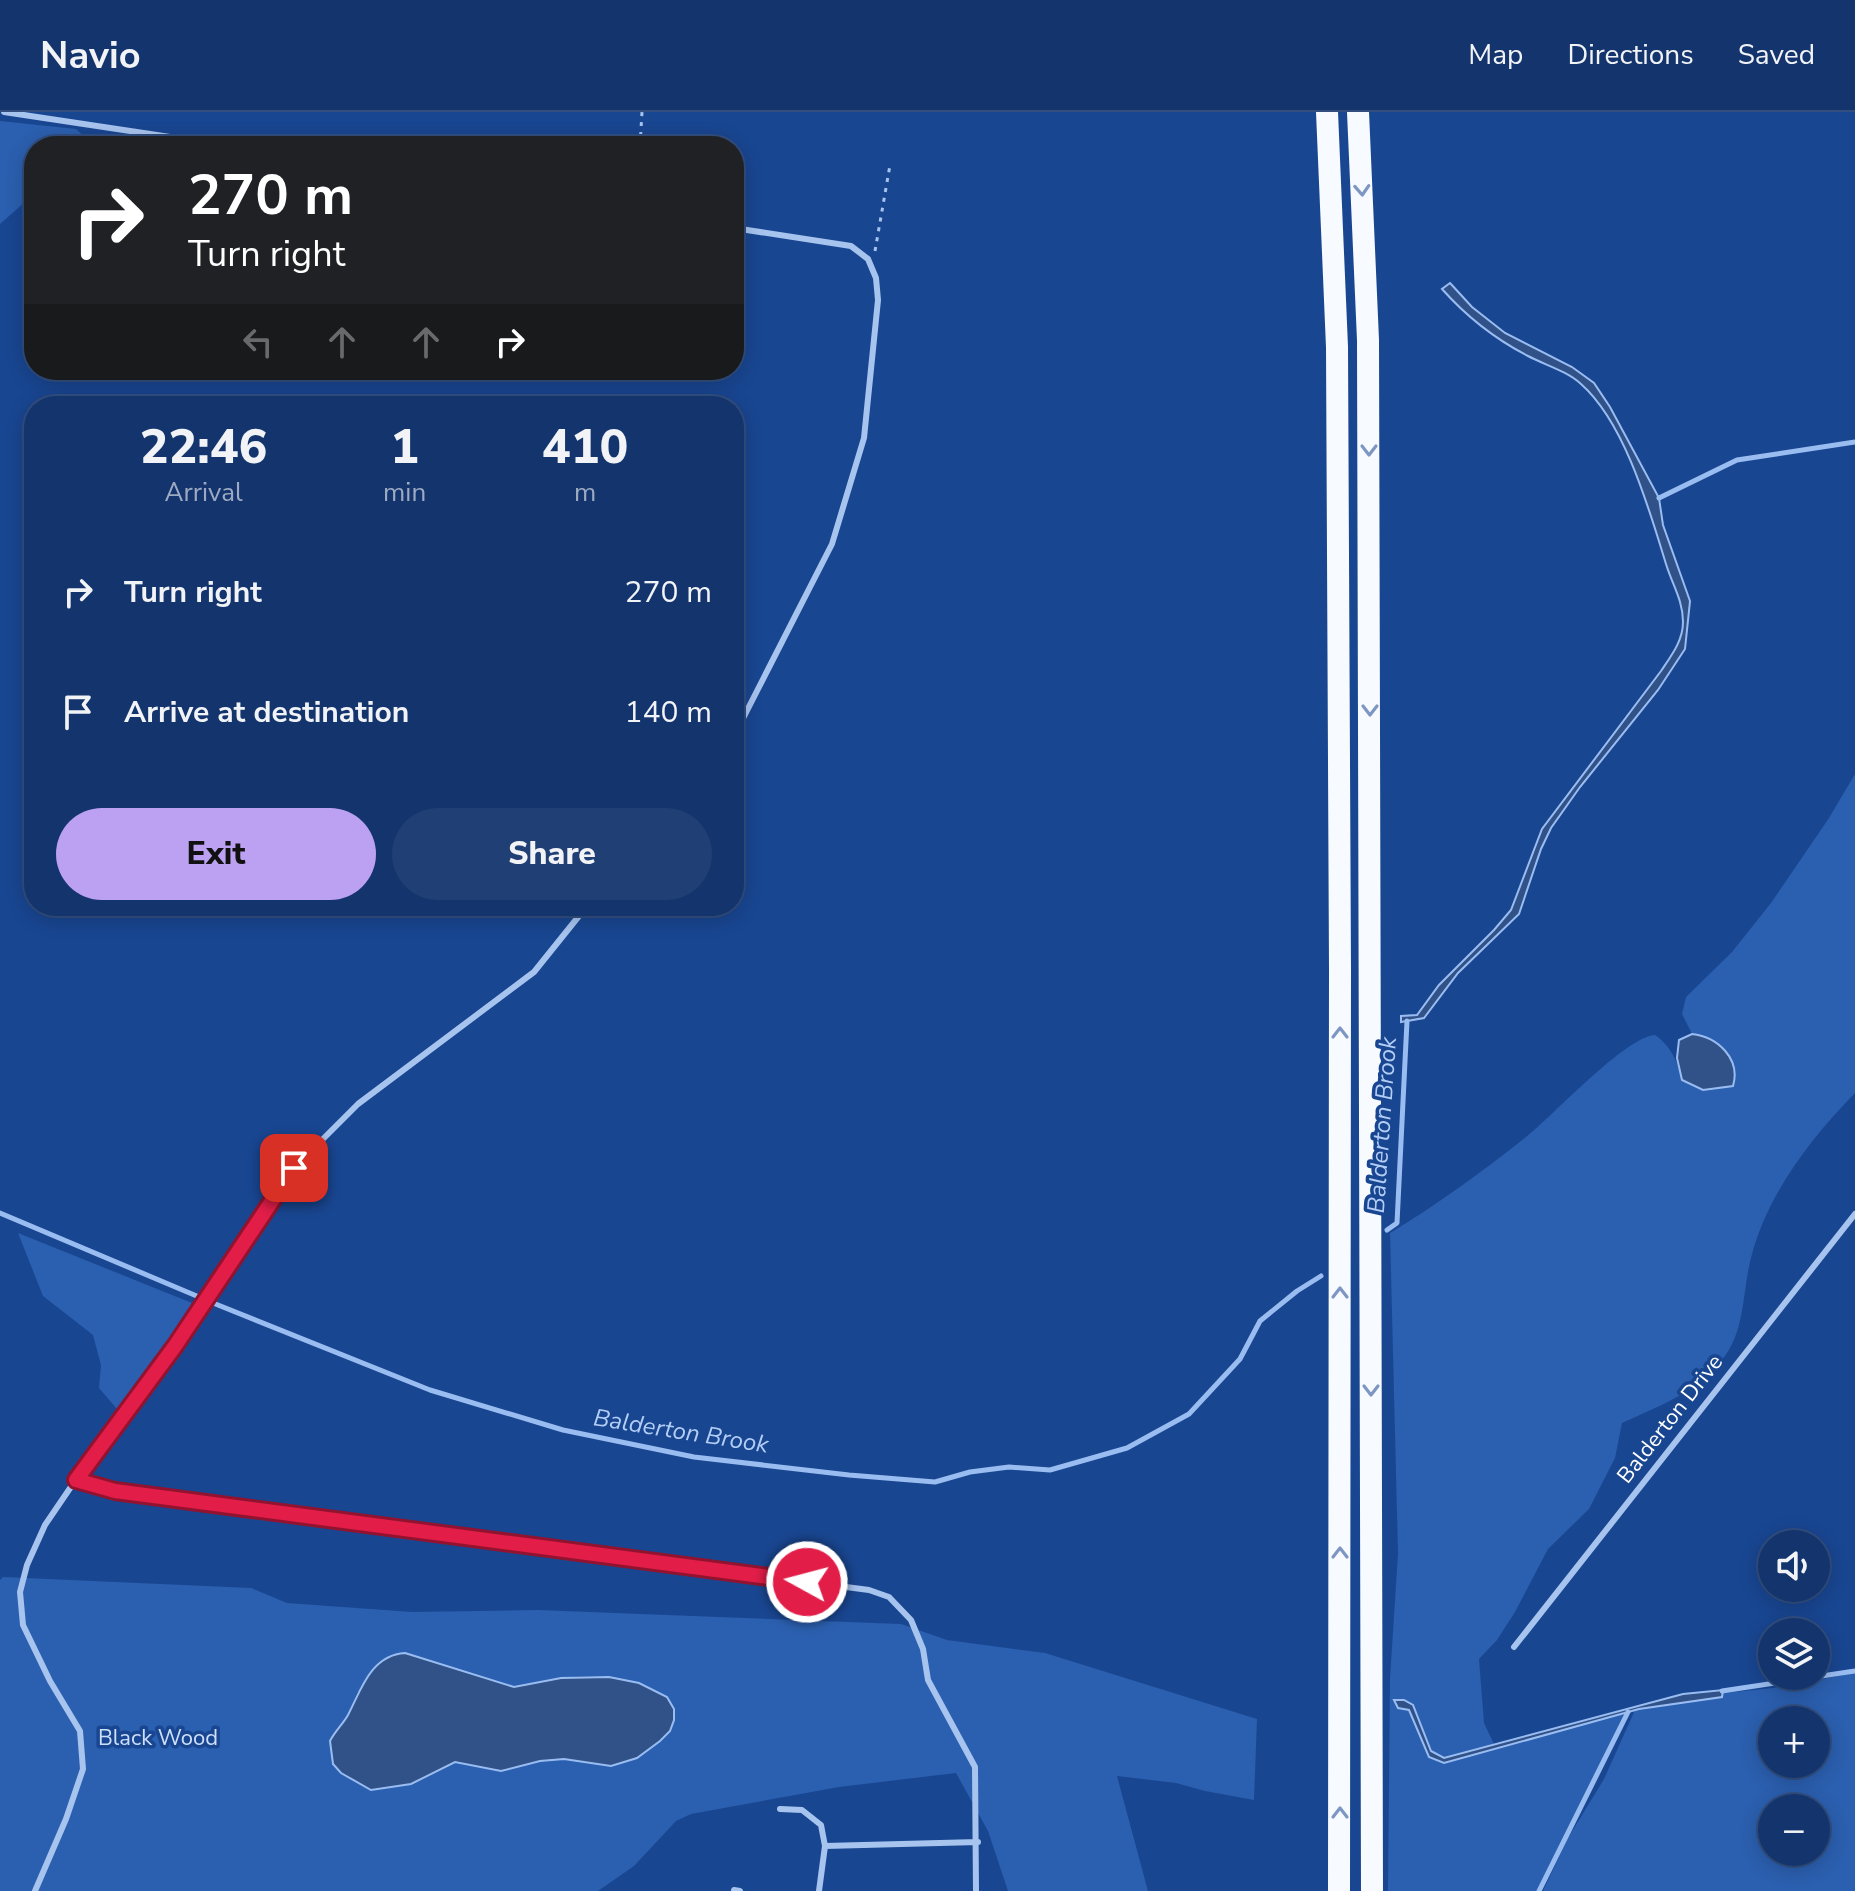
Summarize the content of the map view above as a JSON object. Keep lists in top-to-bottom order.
{
  "streets": {
    "lane": ["Balderton Drive"]
  },
  "water": ["Balderton Brook"],
  "parks": ["Black Wood"],
  "page": {
    "header": "Navio",
    "nav": ["Map", "Directions", "Saved"],
    "turn": ["270 m", "Turn right"],
    "eta": [
      "22:46",
      "Arrival",
      "1",
      "min",
      "410",
      "m"
    ],
    "list": [
      {
        "name": "Turn right",
        "value": "270 m"
      },
      {
        "name": "Arrive at destination",
        "value": "140 m"
      }
    ],
    "buttons": ["Exit", "Share"],
    "map_buttons": ["+", "−"]
  }
}
